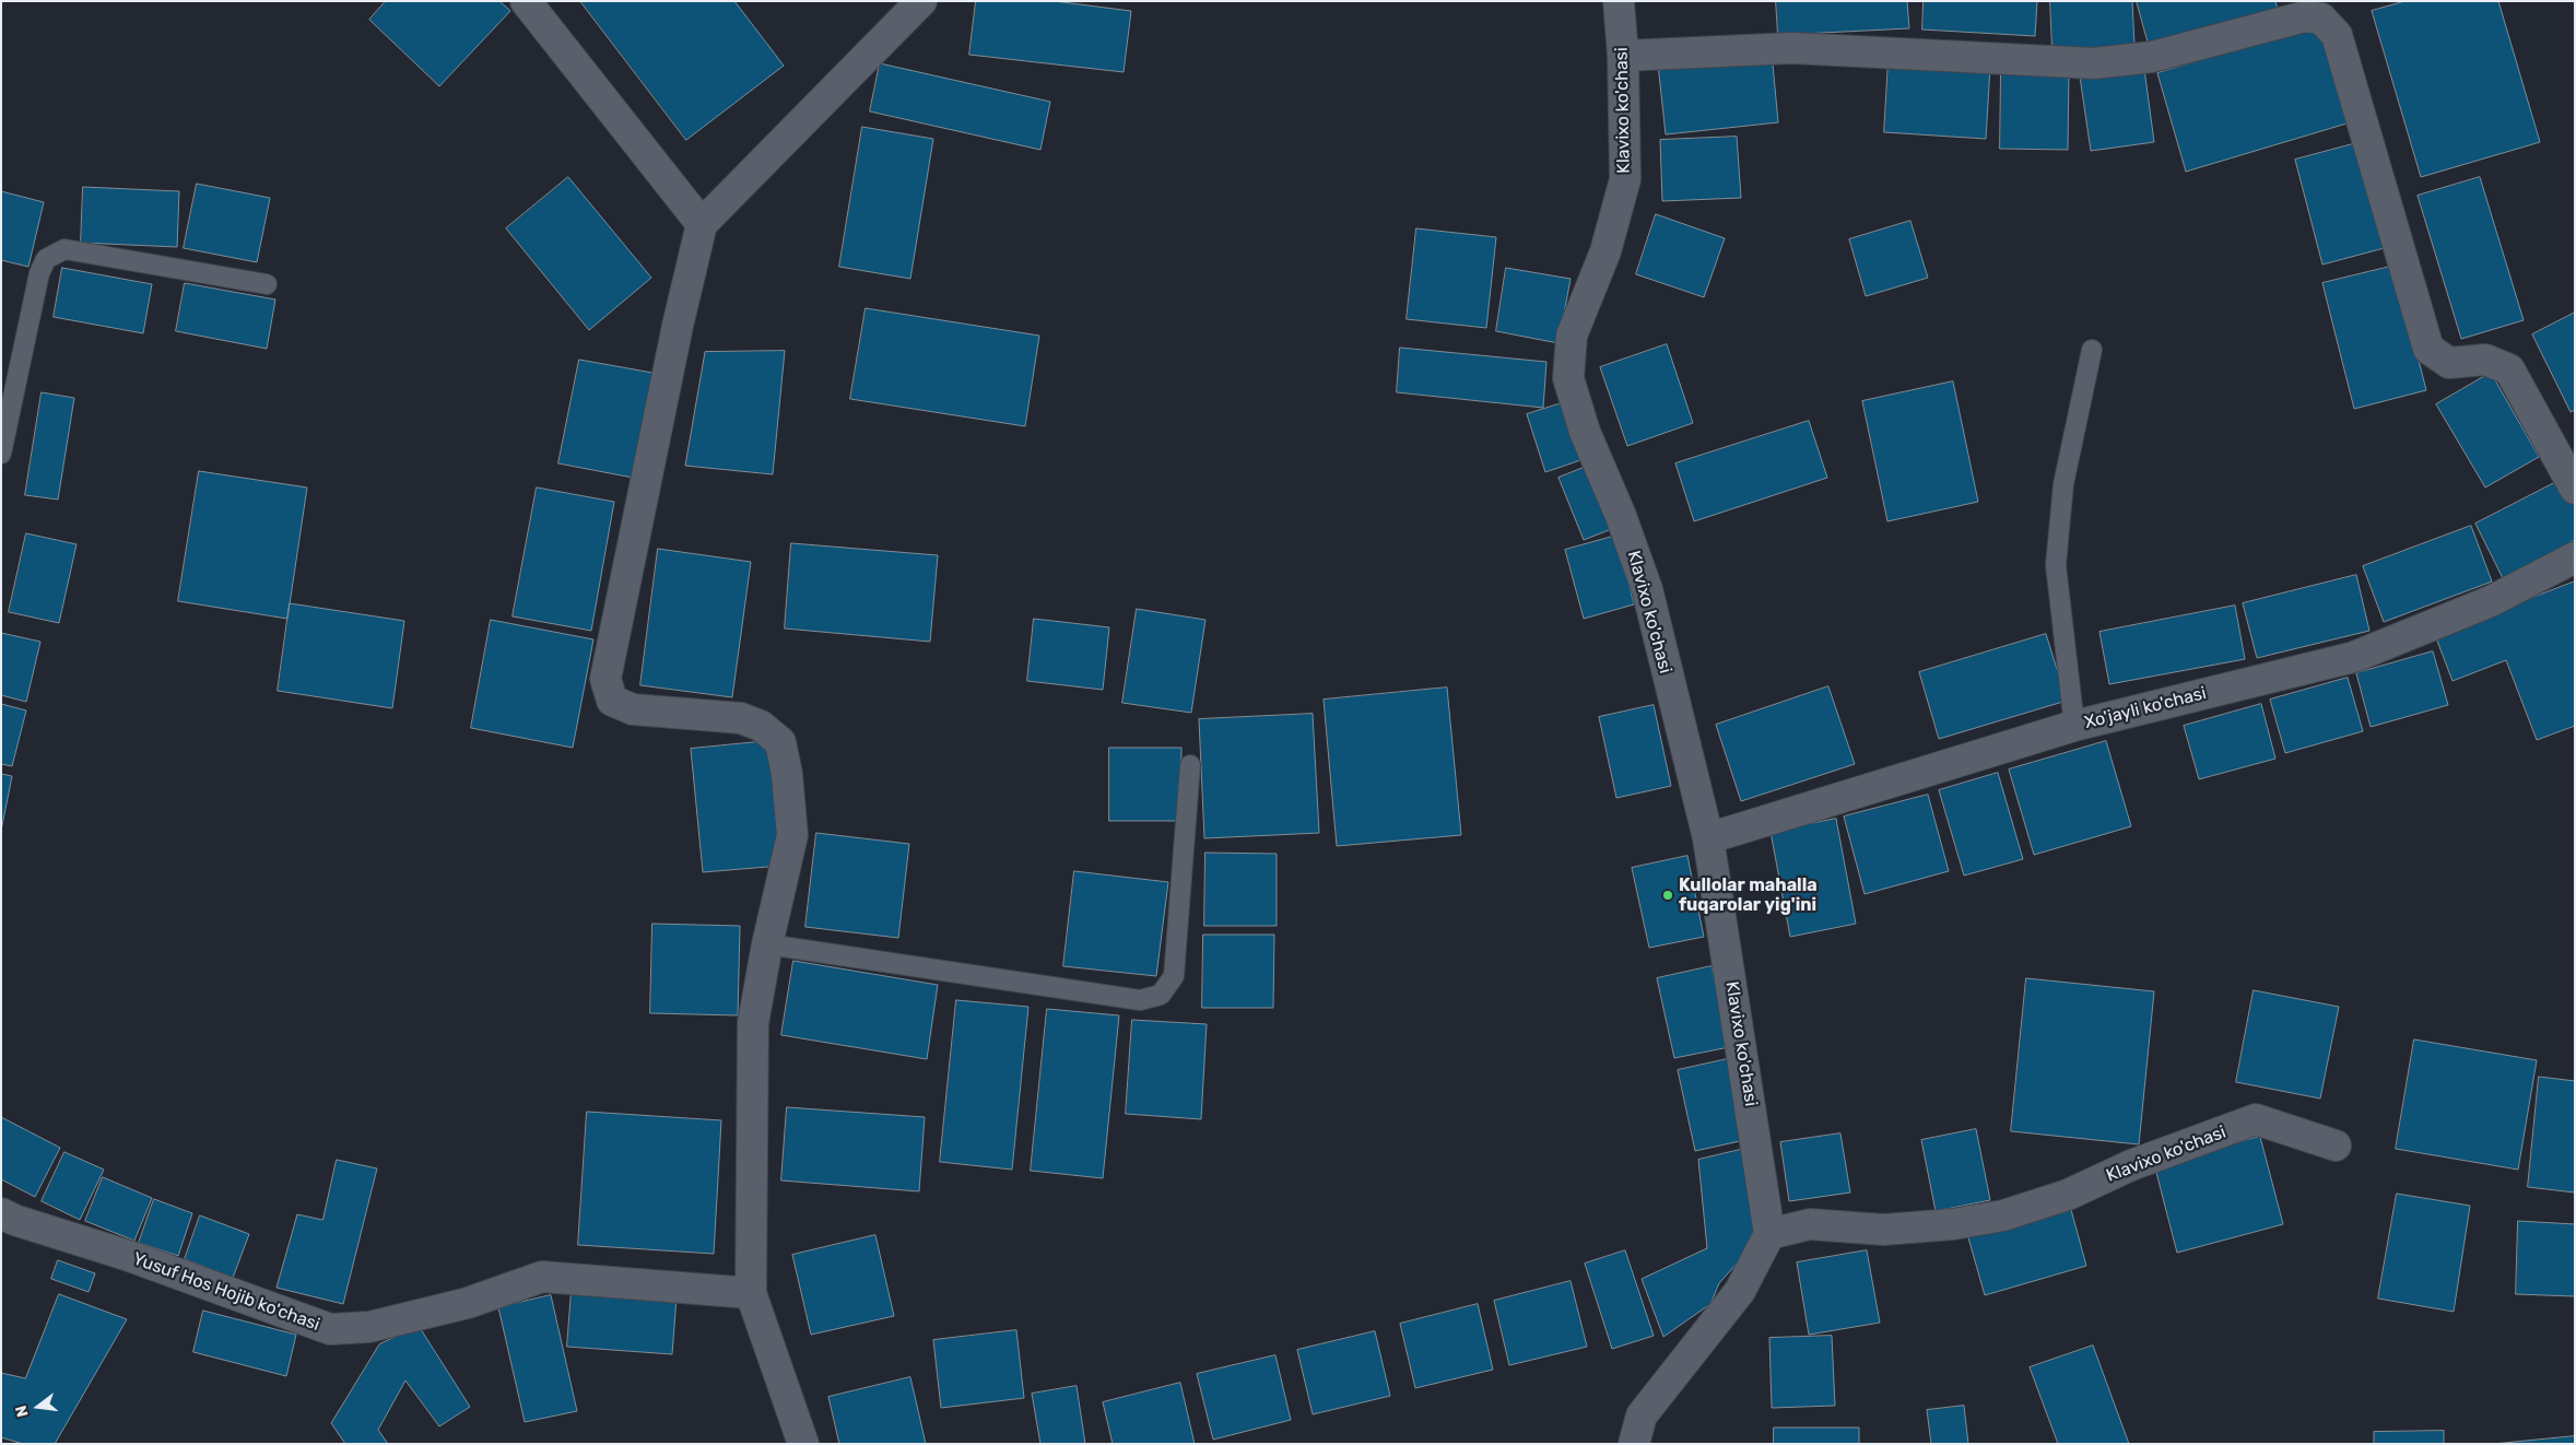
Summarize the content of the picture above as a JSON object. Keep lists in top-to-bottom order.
{
  "streets": {
    "street": ["Klavixo ko'chasi", "Xo'jayli ko'chasi", "Yusuf Hos Hojib ko'chasi"]
  },
  "crossings": [
    ["Klavixo ko'chasi", "Xo'jayli ko'chasi"]
  ],
  "places": ["Kullolar mahalla fuqarolar yig'ini"],
  "north": "left"
}
